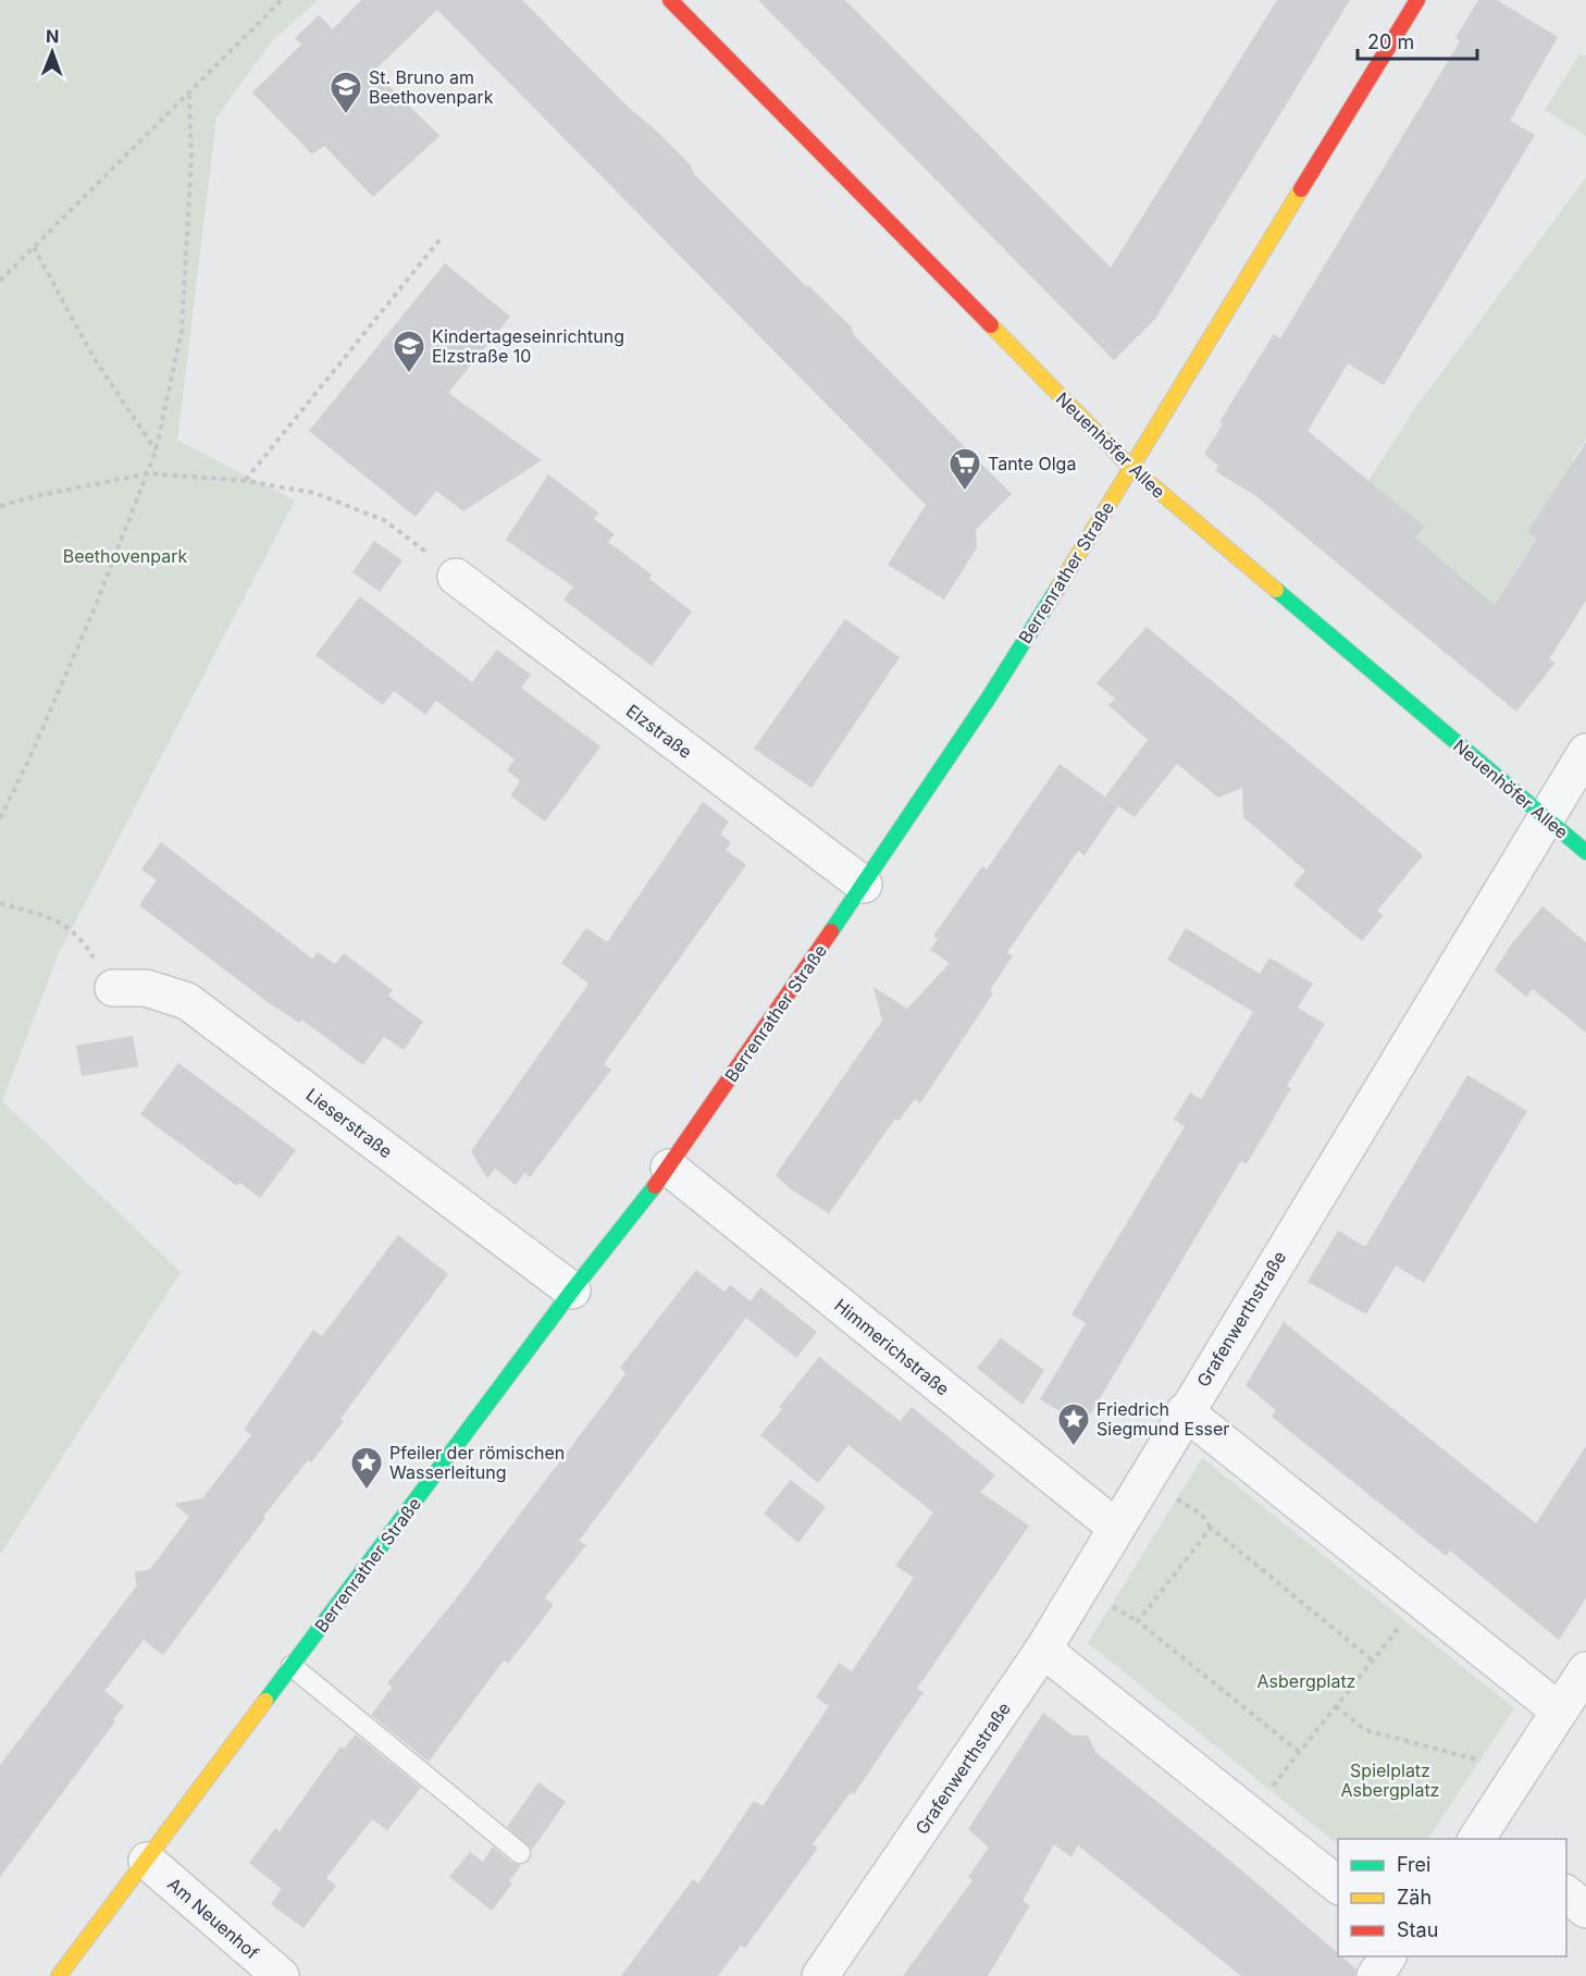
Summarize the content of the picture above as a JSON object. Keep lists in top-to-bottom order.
{
  "streets": {
    "street": [
      "Neuenhöfer Allee",
      "Berrenrather Straße",
      "Elzstraße",
      "Lieserstraße",
      "Grafenwerthstraße",
      "Himmerichstraße",
      "Am Neuenhof"
    ]
  },
  "crossings": [
    ["Neuenhöfer Allee", "Berrenrather Straße"],
    ["Neuenhöfer Allee", "Grafenwerthstraße"],
    ["Berrenrather Straße", "Elzstraße"],
    ["Berrenrather Straße", "Lieserstraße"],
    ["Berrenrather Straße", "Himmerichstraße"],
    ["Berrenrather Straße", "Am Neuenhof"],
    ["Grafenwerthstraße", "Himmerichstraße"]
  ],
  "parks": ["Beethovenpark", "Asbergplatz", "Spielplatz Asbergplatz"],
  "places": {
    "school or university": ["St. Bruno am Beethovenpark", "Kindertageseinrichtung Elzstraße 10"],
    "supermarket": ["Tante Olga"],
    "place": ["Friedrich Siegmund Esser", "Pfeiler der römischen Wasserleitung"]
  },
  "legend": ["Frei", "Zäh", "Stau"],
  "scale_bar": "20 m",
  "north": "top"
}
